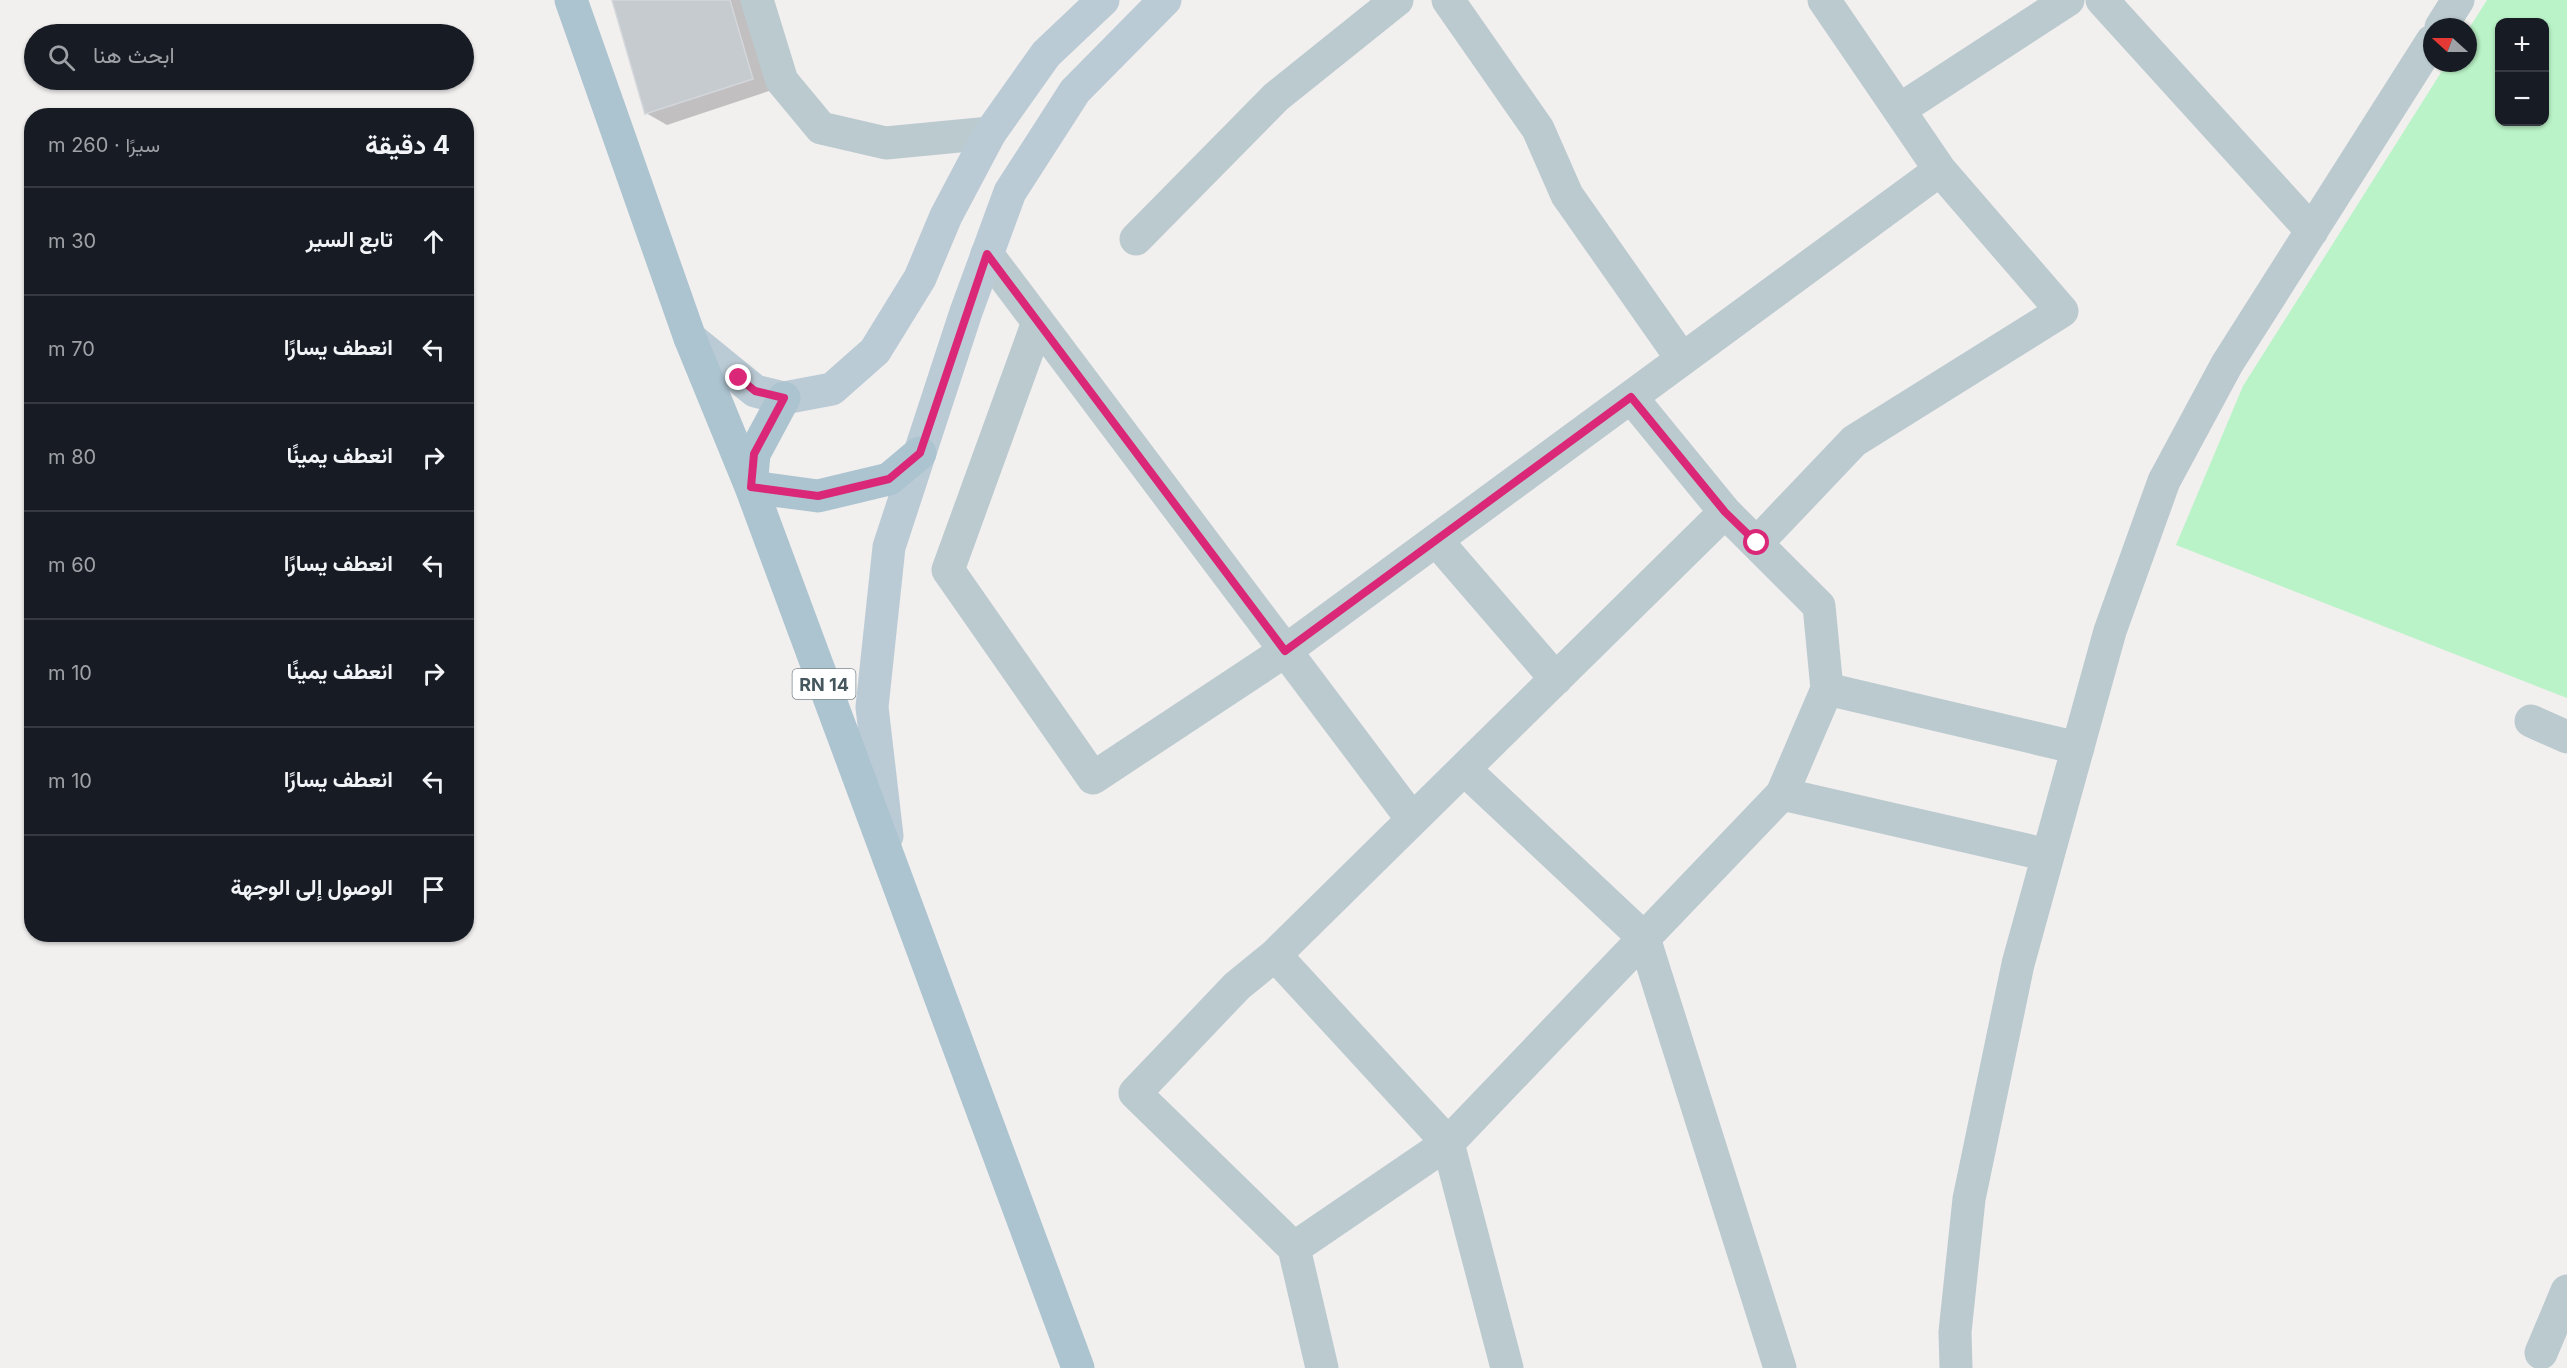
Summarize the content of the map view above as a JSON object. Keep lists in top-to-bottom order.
{
  "streets": {
    "main road": ["RN 14"]
  },
  "north": "left",
  "page": {
    "map_buttons": ["+", "−"],
    "search": "ابحث هنا",
    "heading": ["4 دقيقة", "سيرًا · 260 m"],
    "list": [
      ["تابع السير", "30 m"],
      ["انعطف يسارًا", "70 m"],
      ["انعطف يمينًا", "80 m"],
      ["انعطف يسارًا", "60 m"],
      ["انعطف يمينًا", "10 m"],
      ["انعطف يسارًا", "10 m"],
      "الوصول إلى الوجهة"
    ]
  }
}
